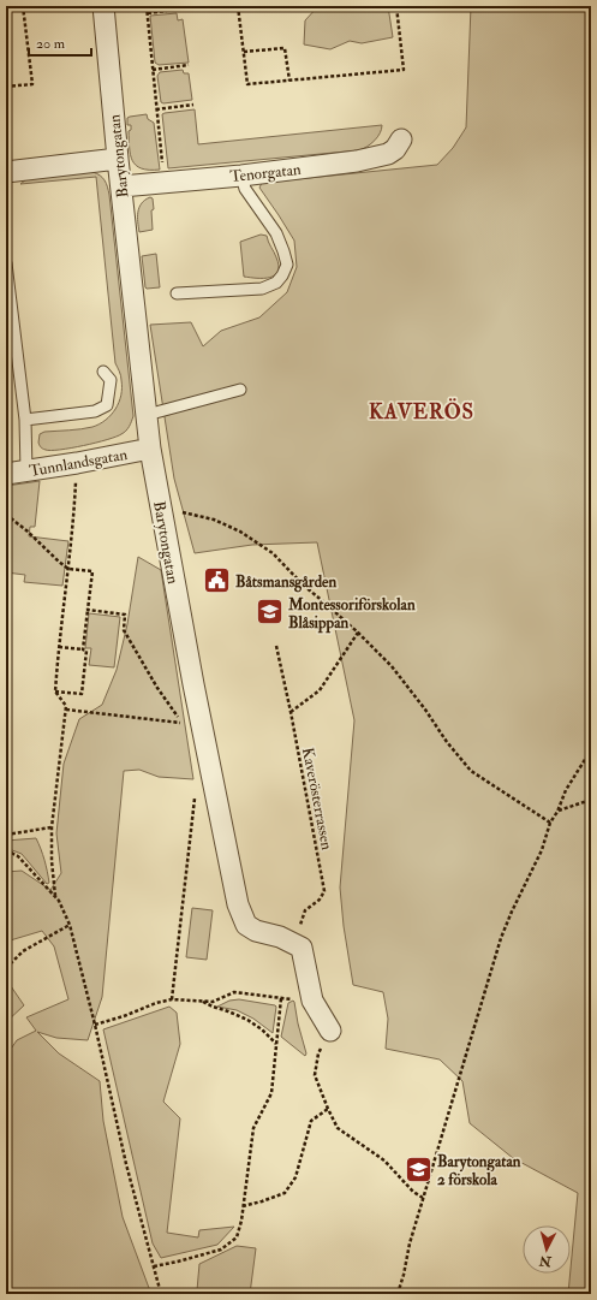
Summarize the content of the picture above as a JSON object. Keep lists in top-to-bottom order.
{
  "streets": {
    "street": ["Barytongatan", "Tenorgatan", "Tunnlandsgatan"],
    "path": ["Kaverösterrassen"]
  },
  "crossings": [
    ["Barytongatan", "Tenorgatan"],
    ["Barytongatan", "Tunnlandsgatan"],
    ["Barytongatan", "Kaverösterrassen"]
  ],
  "districts": ["KAVERÖS"],
  "places": {
    "public building": ["Båtsmansgården"],
    "school or university": ["Montessoriförskolan Blåsippan", "Barytongatan 2 förskola"]
  },
  "scale_bar": "20 m",
  "north": "bottom"
}
